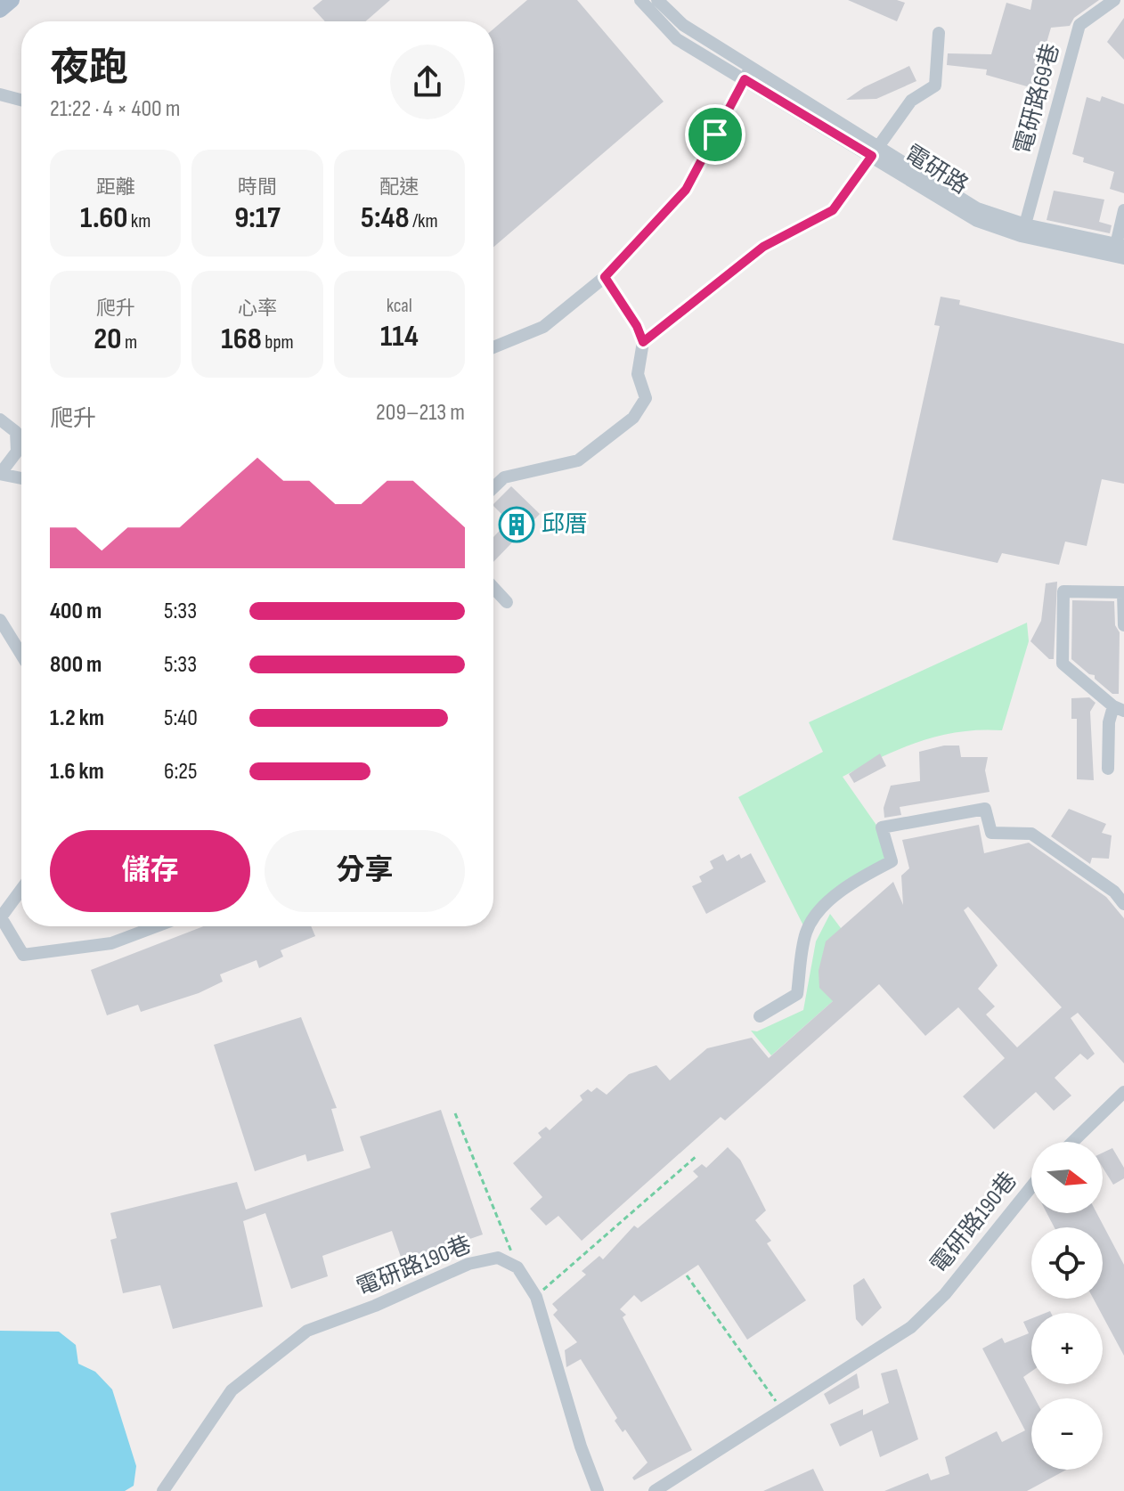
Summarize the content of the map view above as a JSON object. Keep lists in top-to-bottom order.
{
  "streets": {
    "street": ["電研路69巷", "電研路", "電研路190巷"]
  },
  "crossings": [
    ["電研路69巷", "電研路"]
  ],
  "places": {
    "building": ["邱厝"]
  },
  "north": "right",
  "page": {
    "heading": ["夜跑", "21:22 · 4 × 400 m"],
    "stats": [
      ["距離", "1.60 km"],
      ["時間", "9:17"],
      ["配速", "5:48 /km"],
      ["爬升", "20 m"],
      ["心率", "168 bpm"],
      ["kcal", "114"]
    ],
    "chart": ["爬升", "209–213 m"],
    "list": [
      {
        "name": "400 m",
        "note": "5:33"
      },
      {
        "name": "800 m",
        "note": "5:33"
      },
      {
        "name": "1.2 km",
        "note": "5:40"
      },
      {
        "name": "1.6 km",
        "note": "6:25"
      }
    ],
    "buttons": ["儲存", "分享"],
    "map_buttons": ["+", "−"]
  }
}
